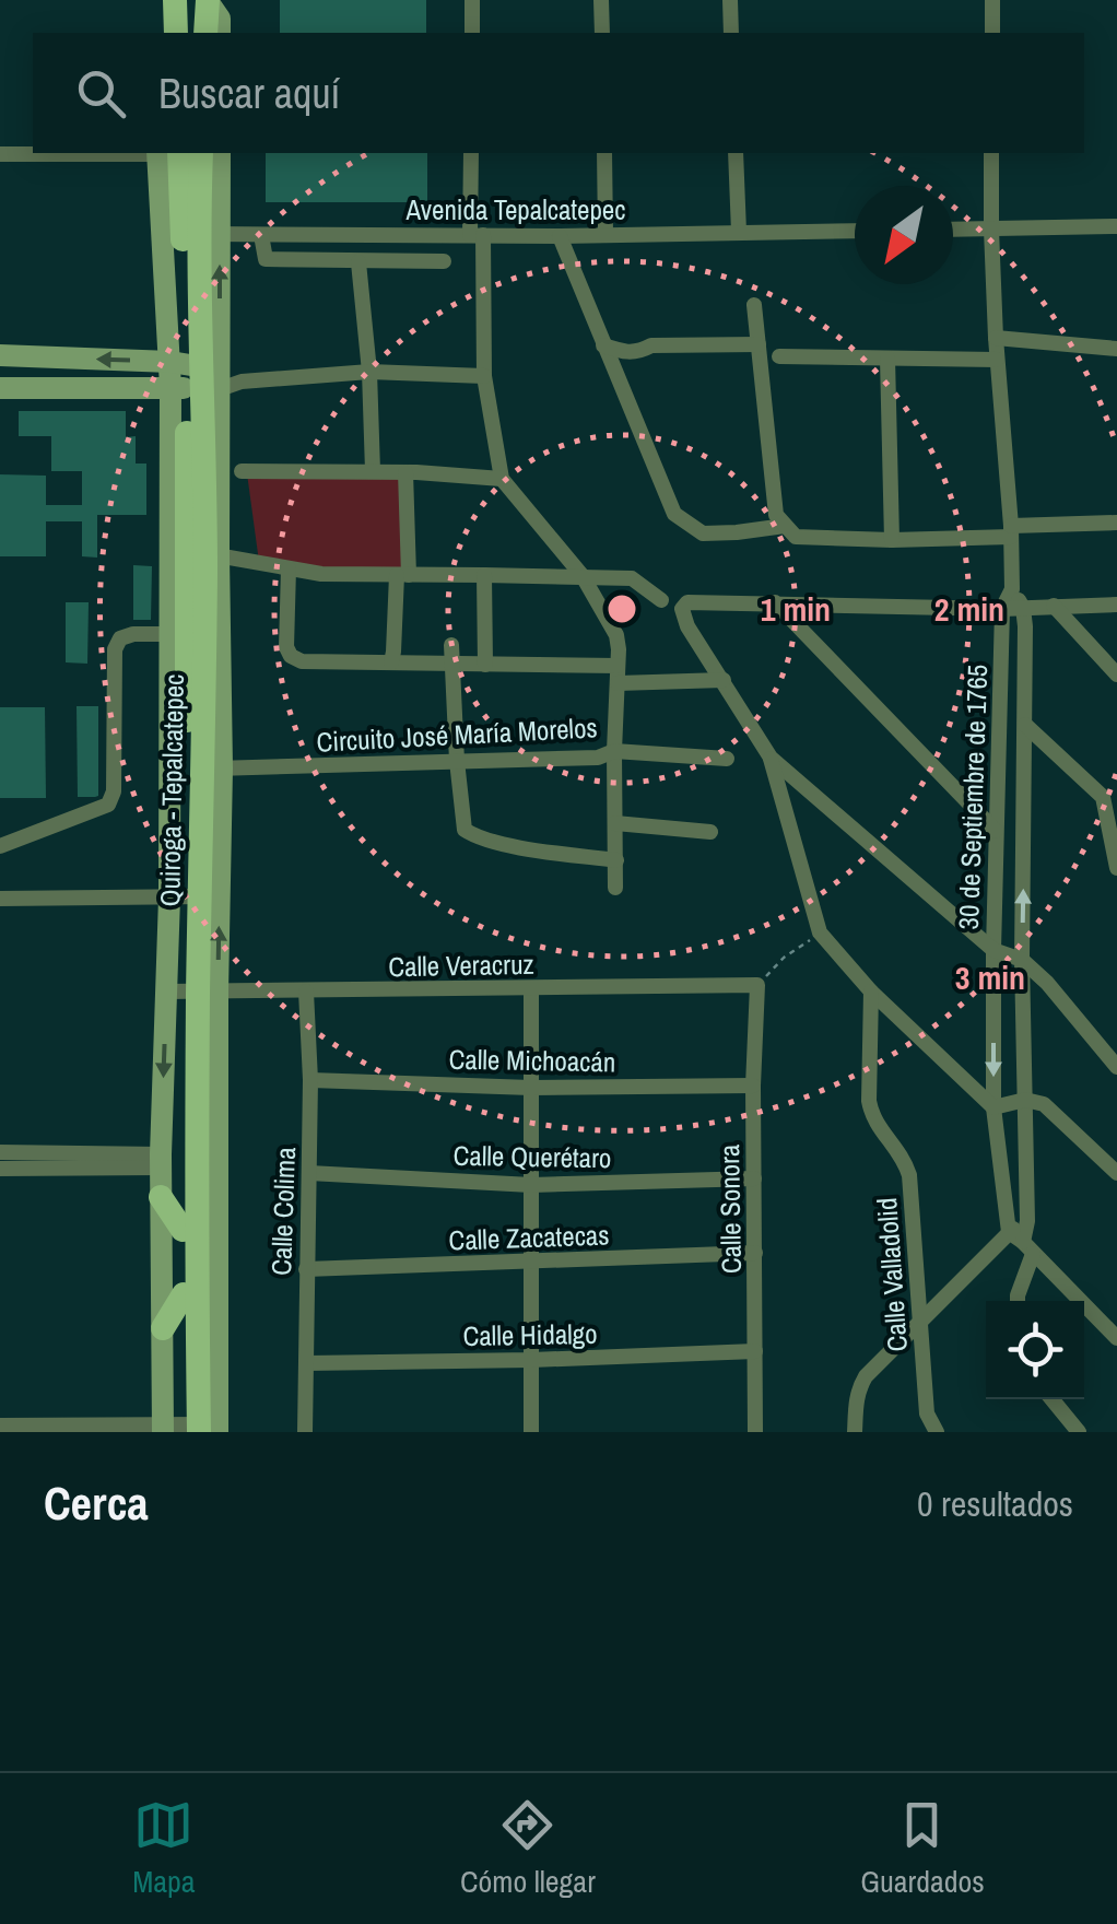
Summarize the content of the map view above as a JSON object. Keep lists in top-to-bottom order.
{
  "streets": {
    "main road": ["Quiroga - Tepalcatepec"],
    "street": [
      "Avenida Tepalcatepec",
      "Circuito José María Morelos",
      "30 de Septiembre de 1765",
      "Calle Veracruz",
      "Calle Michoacán",
      "Calle Querétaro",
      "Calle Sonora",
      "Calle Colima",
      "Calle Zacatecas",
      "Calle Valladolid",
      "Calle Hidalgo"
    ]
  },
  "crossings": [
    ["Avenida Tepalcatepec", "Quiroga - Tepalcatepec"],
    ["Circuito José María Morelos", "Quiroga - Tepalcatepec"],
    ["Quiroga - Tepalcatepec", "Calle Veracruz"],
    ["Calle Veracruz", "Calle Sonora"],
    ["Calle Veracruz", "Calle Colima"],
    ["Calle Michoacán", "Calle Sonora"],
    ["Calle Michoacán", "Calle Colima"],
    ["Calle Querétaro", "Calle Sonora"],
    ["Calle Querétaro", "Calle Colima"],
    ["Calle Sonora", "Calle Zacatecas"],
    ["Calle Sonora", "Calle Hidalgo"],
    ["Calle Colima", "Calle Zacatecas"],
    ["Calle Colima", "Calle Hidalgo"]
  ],
  "north": "bottom left",
  "page": {
    "search": "Buscar aquí",
    "heading": ["Cerca", "0 resultados"],
    "nav": ["Mapa", "Cómo llegar", "Guardados"]
  },
  "rings": ["1 min", "2 min", "3 min"]
}
